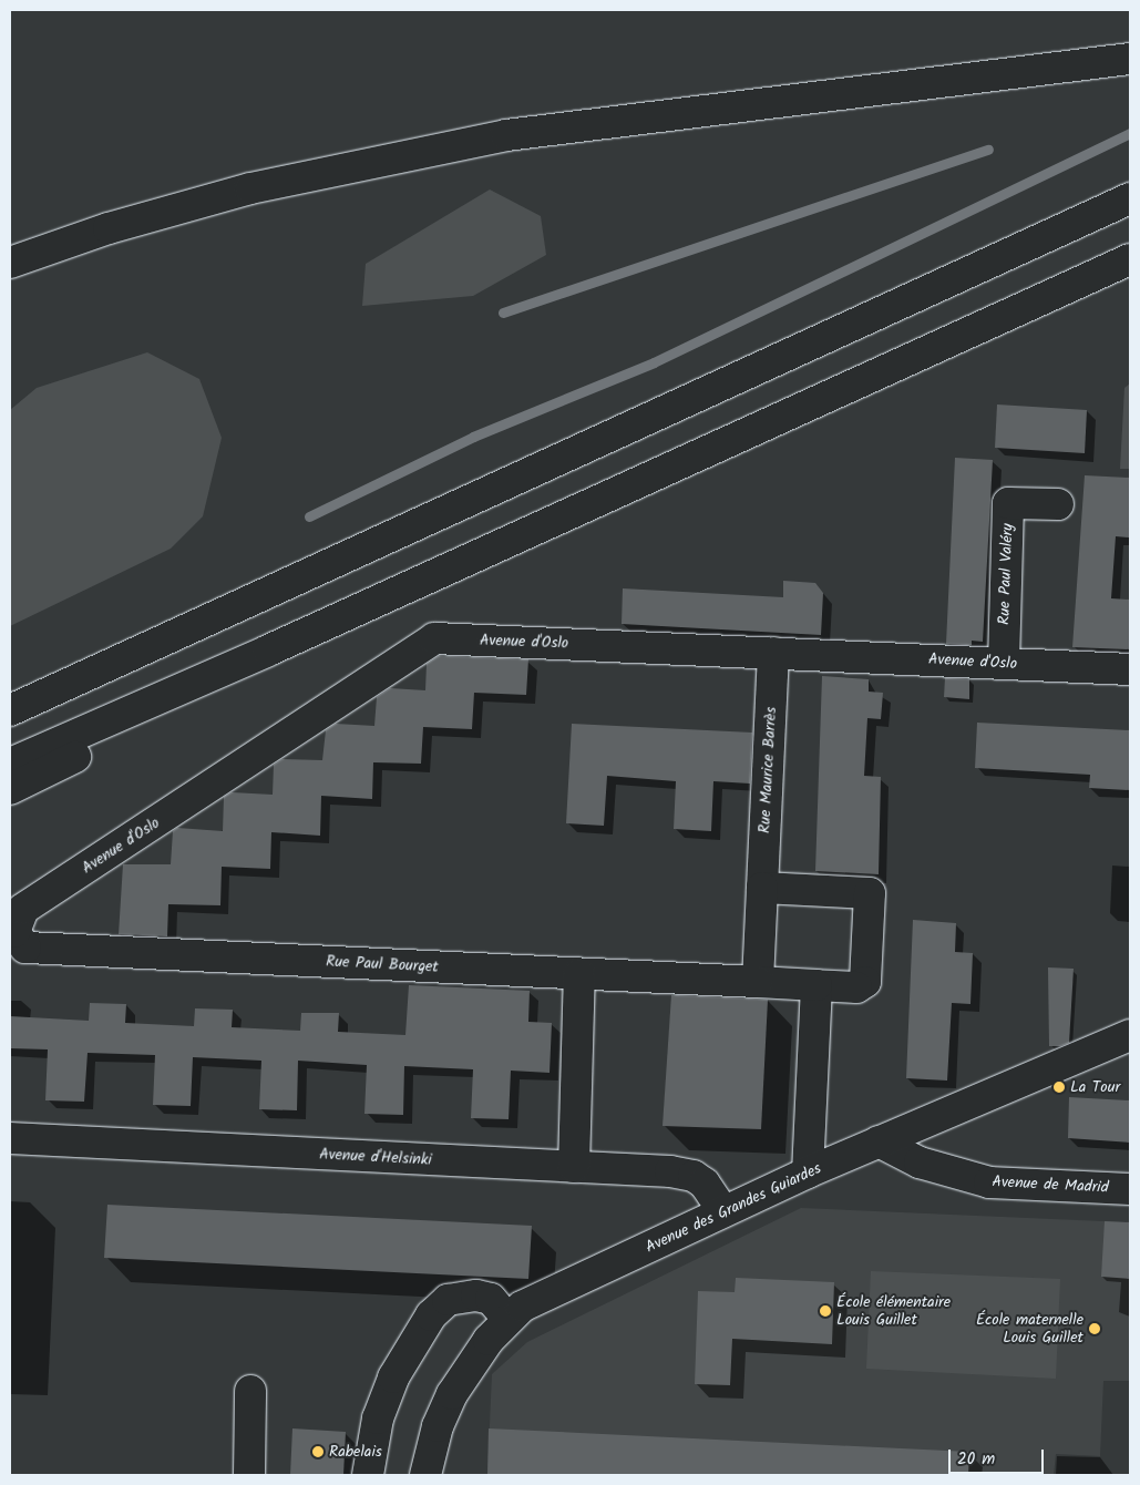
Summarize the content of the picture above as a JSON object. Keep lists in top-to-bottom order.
{
  "streets": {
    "main road": [
      "Rue Paul Valéry",
      "Avenue d'Oslo",
      "Rue Maurice Barrès",
      "Rue Paul Bourget",
      "Avenue d'Helsinki",
      "Avenue de Madrid",
      "Avenue des Grandes Guiardes"
    ]
  },
  "crossings": [
    ["Rue Paul Valéry", "Avenue d'Oslo"],
    ["Avenue d'Oslo", "Rue Maurice Barrès"],
    ["Avenue d'Oslo", "Rue Paul Bourget"],
    ["Rue Maurice Barrès", "Rue Paul Bourget"],
    ["Avenue d'Helsinki", "Avenue des Grandes Guiardes"],
    ["Avenue de Madrid", "Avenue des Grandes Guiardes"]
  ],
  "places": [
    "La Tour",
    "École élémentaire Louis Guillet",
    "École maternelle Louis Guillet",
    "Rabelais"
  ],
  "scale_bar": "20 m"
}
